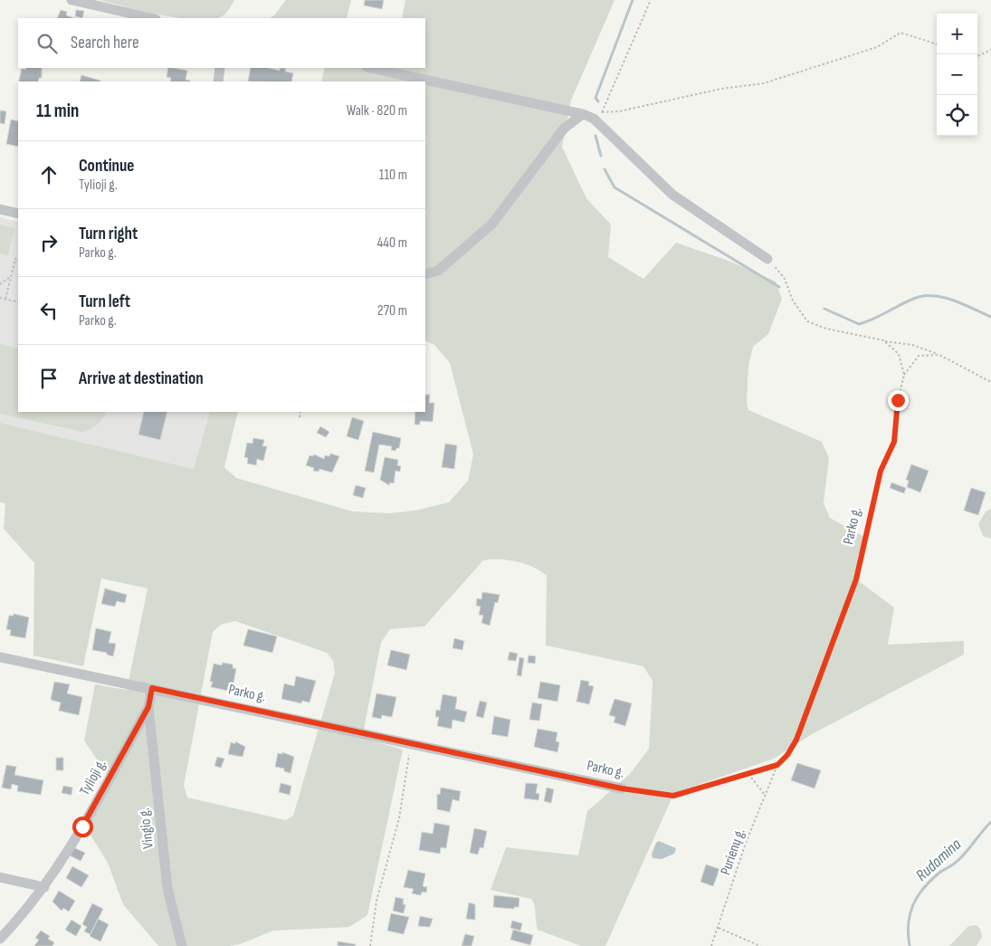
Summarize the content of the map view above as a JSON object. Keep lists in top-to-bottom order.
{
  "streets": {
    "street": ["Parko g.", "Tylioji g.", "Vingio g."],
    "path": ["Purienų g."]
  },
  "crossings": [
    ["Parko g.", "Tylioji g."],
    ["Parko g.", "Purienų g."],
    ["Tylioji g.", "Vingio g."]
  ],
  "water": ["Rudamina"],
  "page": {
    "map_buttons": ["+", "−"],
    "search": "Search here",
    "heading": ["11 min", "Walk · 820 m"],
    "list": [
      ["Continue", "Tylioji g.", "110 m"],
      ["Turn right", "Parko g.", "440 m"],
      ["Turn left", "Parko g.", "270 m"],
      "Arrive at destination"
    ]
  }
}
